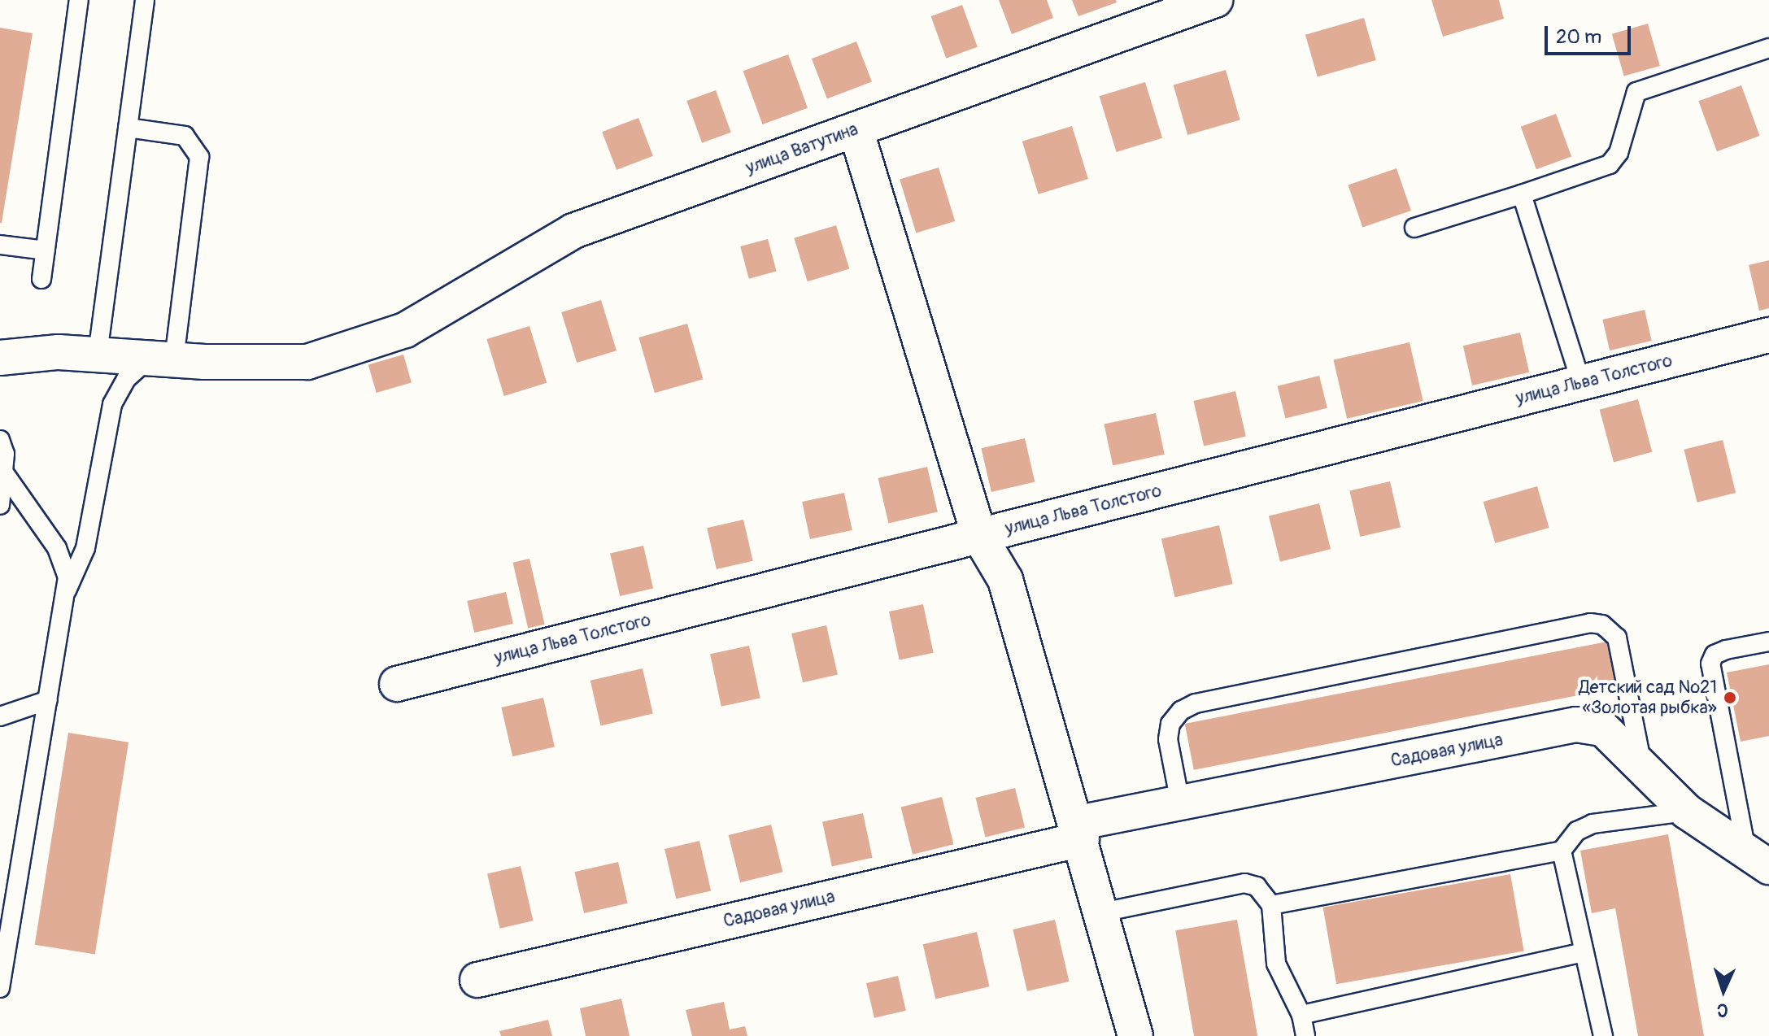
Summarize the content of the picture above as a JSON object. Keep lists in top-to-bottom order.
{
  "streets": {
    "street": ["улица Ватутина", "улица Льва Толстого", "Садовая улица"]
  },
  "places": ["Детский сад №21 «Золотая рыбка»"],
  "scale_bar": "20 m",
  "north": "bottom"
}
